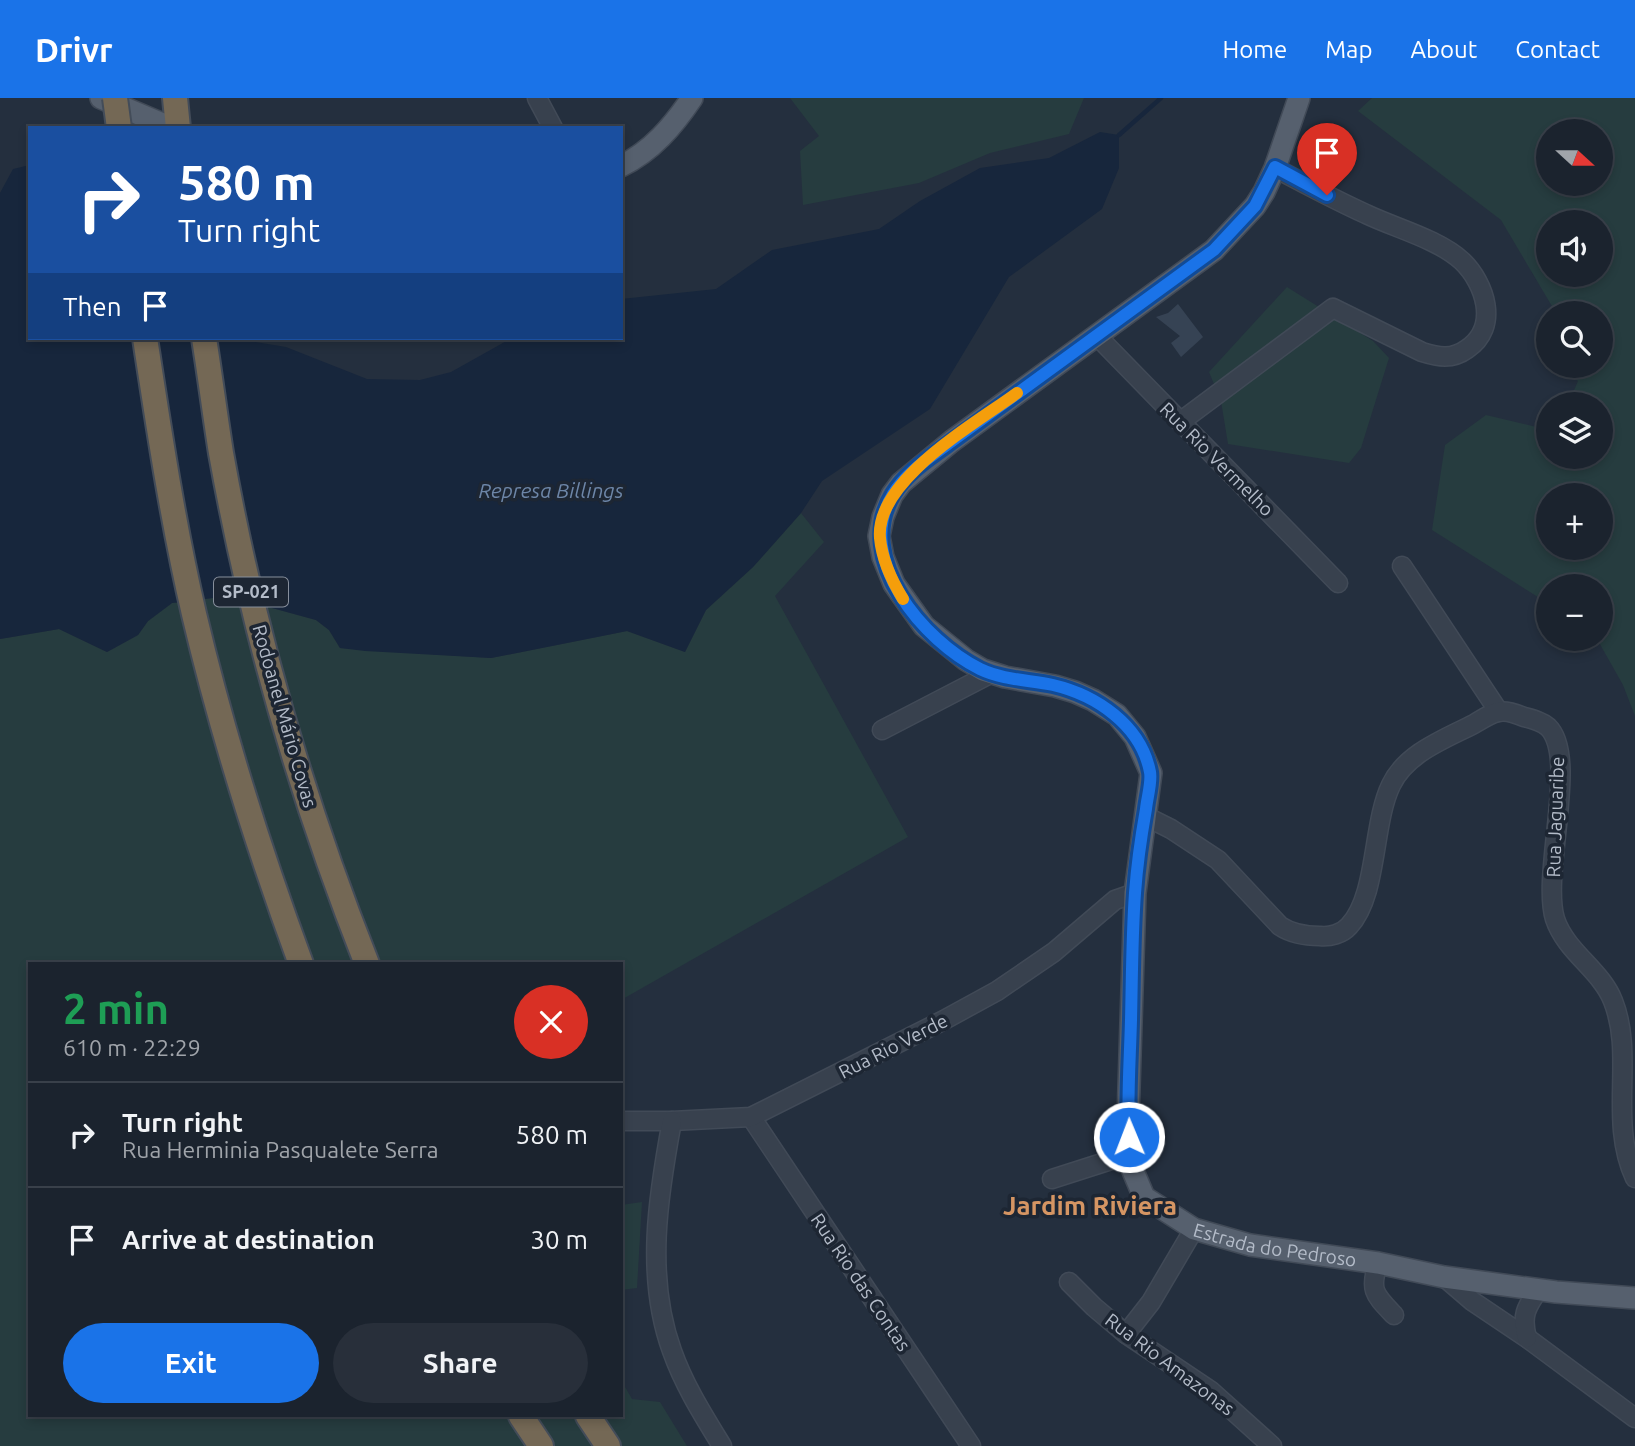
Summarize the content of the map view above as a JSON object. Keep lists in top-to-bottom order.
{
  "streets": {
    "highway": ["SP-021", "Rodoanel Mário Covas"],
    "main road": ["Estrada do Pedroso"],
    "street": [
      "Rua Rio Vermelho",
      "Rua Jaguaribe",
      "Rua Rio Verde",
      "Rua Rio das Contas",
      "Rua Rio Amazonas"
    ]
  },
  "crossings": [
    ["Rua Rio Vermelho", "Estrada do Pedroso"],
    ["Rua Rio Verde", "Estrada do Pedroso"],
    ["Rua Rio Verde", "Rua Rio das Contas"]
  ],
  "districts": ["Jardim Riviera"],
  "water": ["Represa Billings"],
  "north": "right",
  "page": {
    "header": "Drivr",
    "nav": [
      "Home",
      "Map",
      "About",
      "Contact"
    ],
    "map_buttons": ["+", "−"],
    "turn": ["580 m", "Turn right"],
    "then": "Then",
    "heading": ["2 min", "610 m · 22:29"],
    "list": [
      {
        "name": "Turn right",
        "note": "Rua Herminia Pasqualete Serra",
        "value": "580 m"
      },
      {
        "name": "Arrive at destination",
        "value": "30 m"
      }
    ],
    "buttons": ["Exit", "Share"]
  }
}
